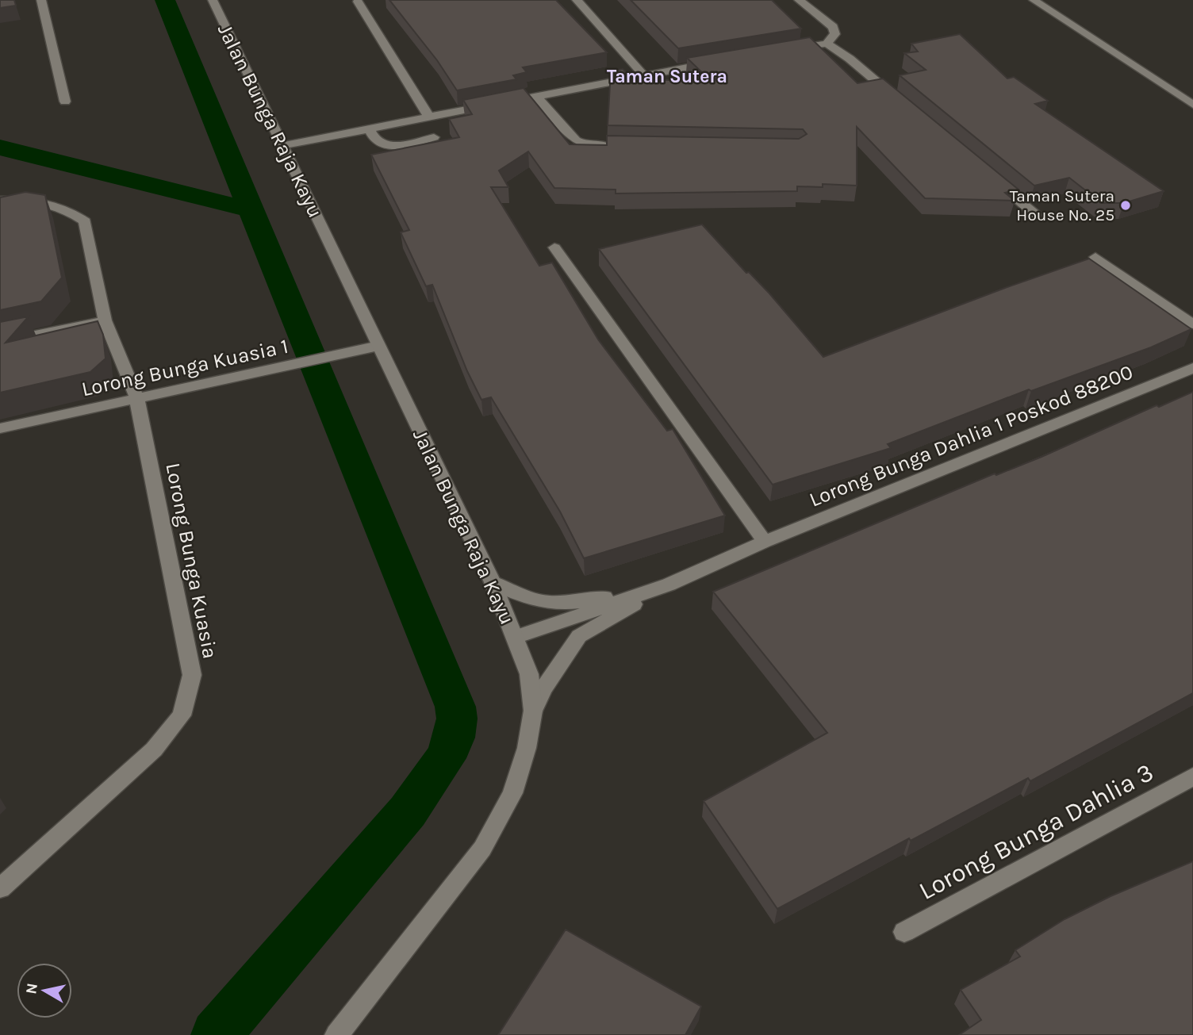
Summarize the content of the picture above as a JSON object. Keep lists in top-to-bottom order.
{
  "streets": {
    "street": [
      "Jalan Bunga Raja Kayu",
      "Lorong Bunga Kuasia 1",
      "Lorong Bunga Dahlia 1 Poskod 88200",
      "Lorong Bunga Kuasia",
      "Lorong Bunga Dahlia 3"
    ]
  },
  "crossings": [
    ["Jalan Bunga Raja Kayu", "Lorong Bunga Kuasia 1"],
    ["Lorong Bunga Kuasia 1", "Lorong Bunga Kuasia"]
  ],
  "districts": ["Taman Sutera"],
  "places": ["Taman Sutera House No. 25"],
  "north": "left"
}
